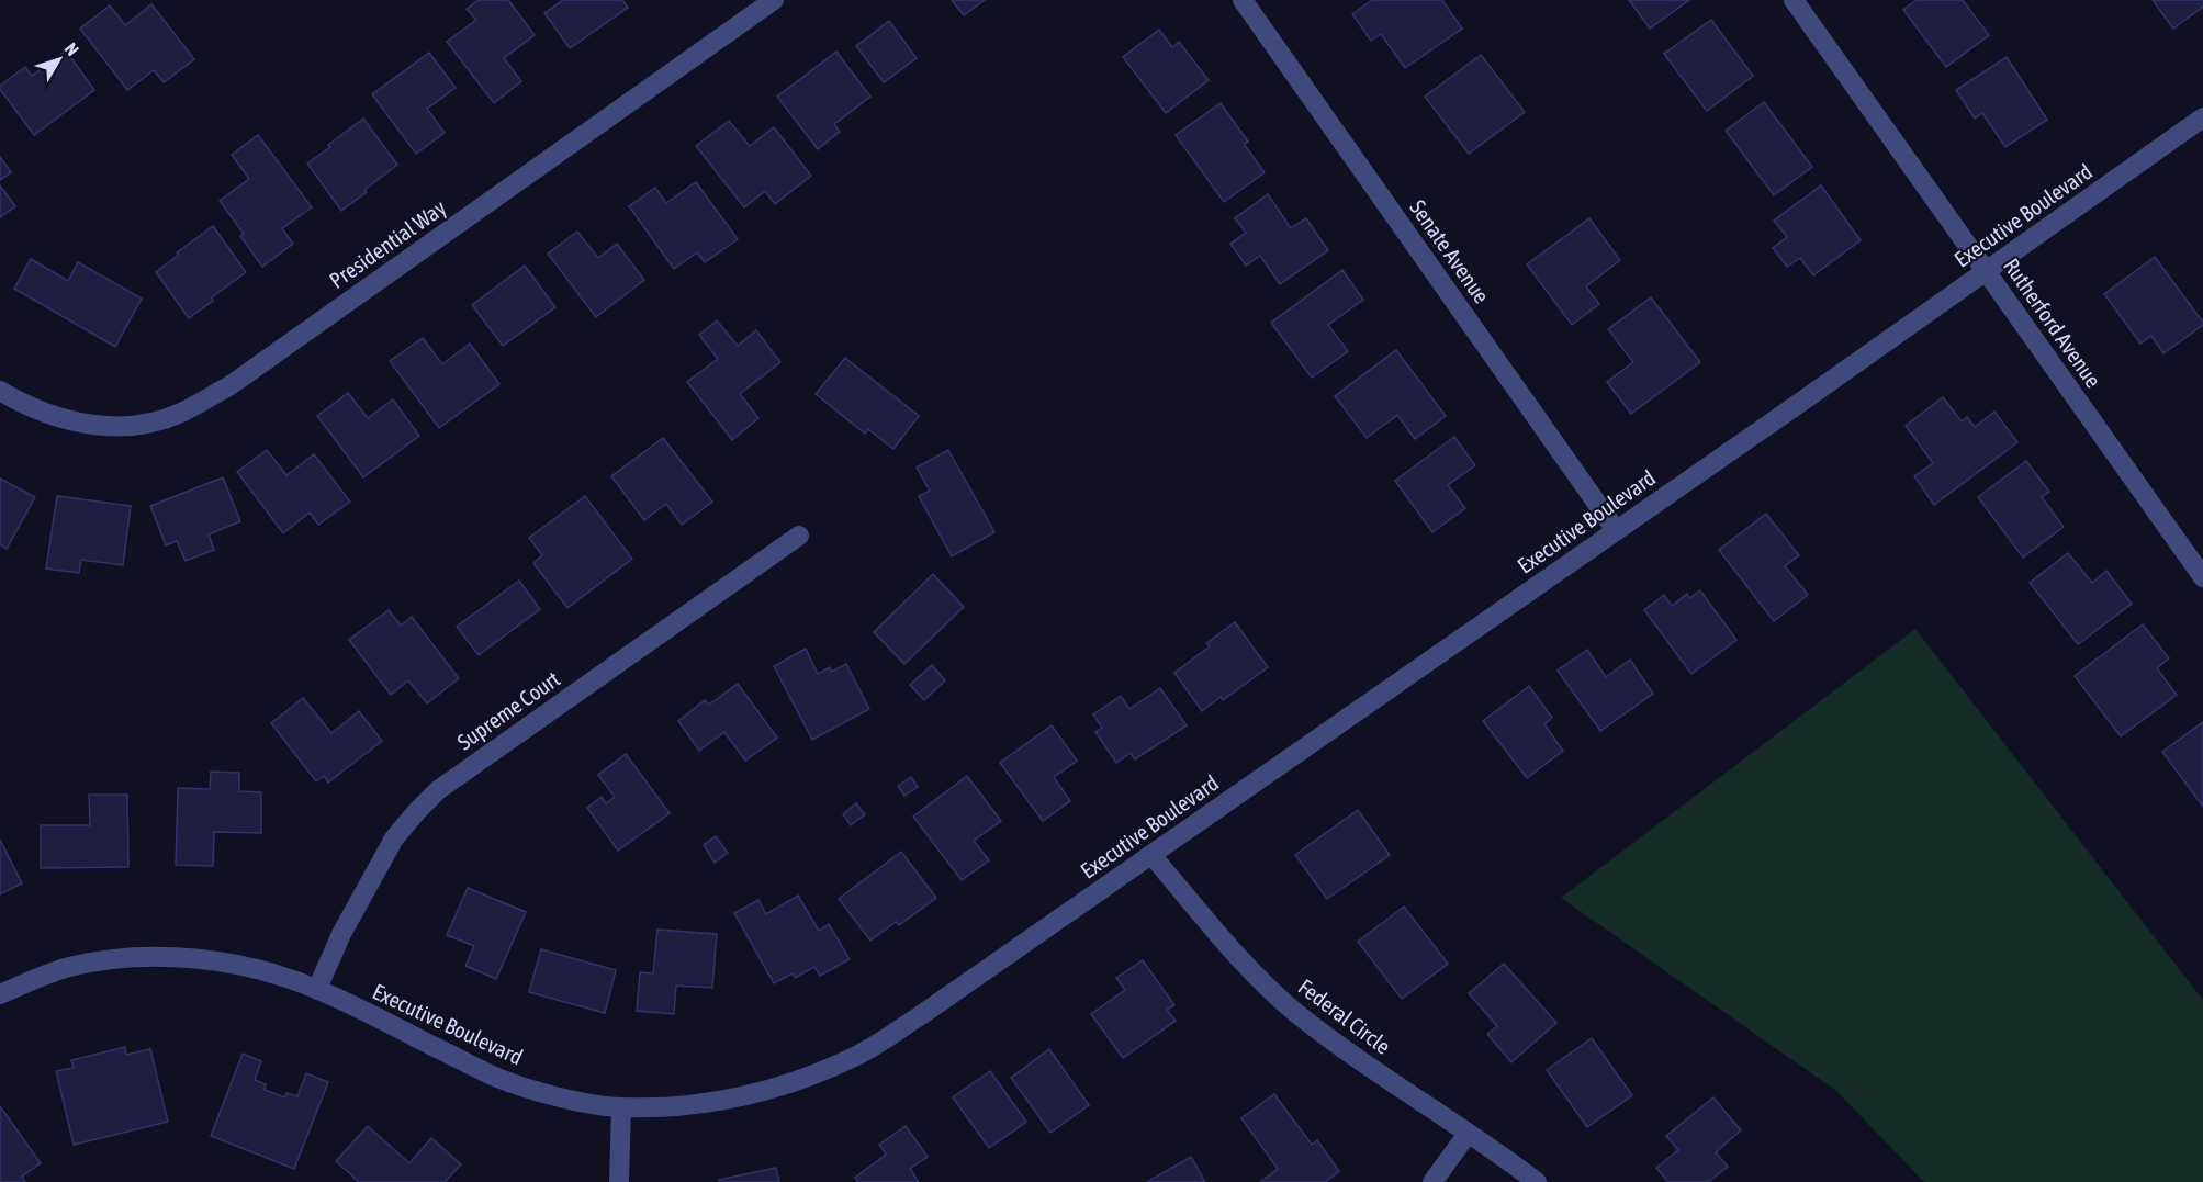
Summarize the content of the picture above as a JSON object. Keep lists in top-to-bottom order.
{
  "streets": {
    "street": [
      "Executive Boulevard",
      "Presidential Way",
      "Senate Avenue",
      "Rutherford Avenue",
      "Supreme Court",
      "Federal Circle"
    ]
  },
  "crossings": [
    ["Executive Boulevard", "Senate Avenue"],
    ["Executive Boulevard", "Rutherford Avenue"],
    ["Executive Boulevard", "Supreme Court"],
    ["Executive Boulevard", "Federal Circle"]
  ],
  "north": "top right"
}
